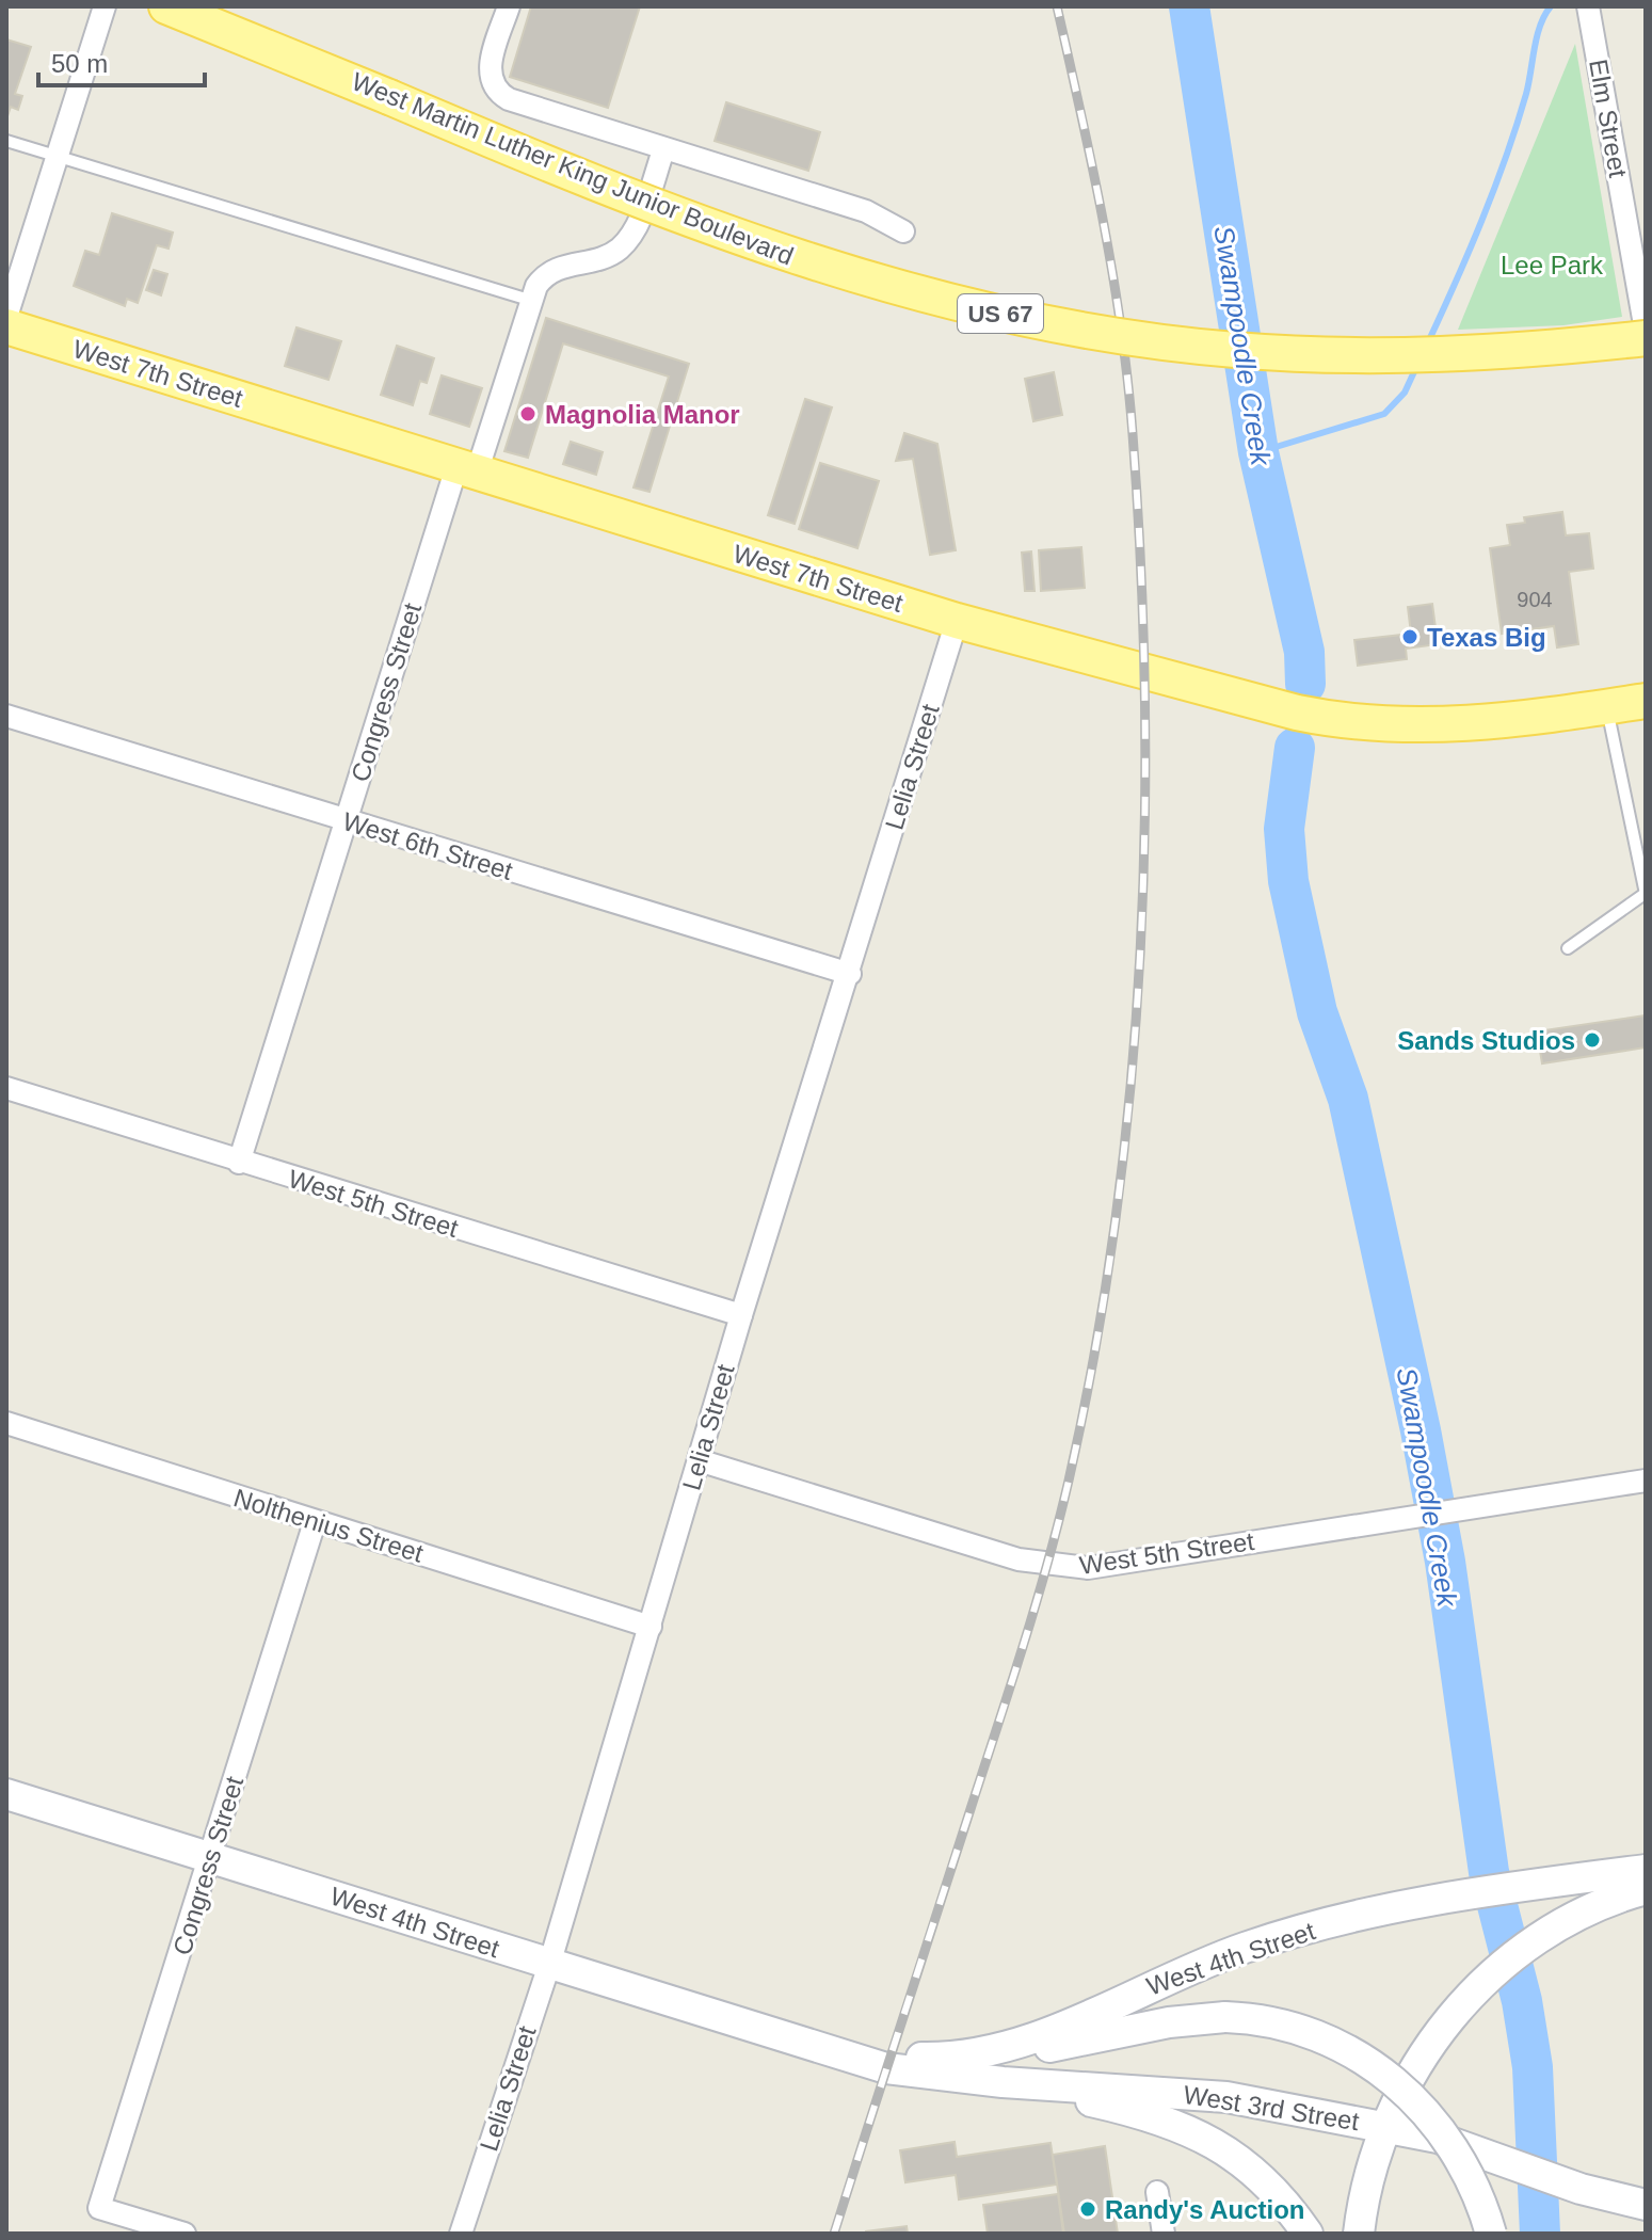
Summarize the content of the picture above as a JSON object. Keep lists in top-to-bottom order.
{
  "streets": {
    "main road": [
      "West Martin Luther King Junior Boulevard",
      "US 67",
      "West 7th Street",
      "West 4th Street",
      "West 3rd Street"
    ],
    "street": [
      "Elm Street",
      "Congress Street",
      "Lelia Street",
      "West 6th Street",
      "West 5th Street",
      "Nolthenius Street"
    ]
  },
  "crossings": [
    ["West 7th Street", "Congress Street"],
    ["West 7th Street", "Lelia Street"],
    ["Congress Street", "West 6th Street"],
    ["Congress Street", "West 5th Street"],
    ["Congress Street", "Nolthenius Street"],
    ["Congress Street", "West 4th Street"],
    ["Lelia Street", "West 6th Street"],
    ["Lelia Street", "West 5th Street"],
    ["Lelia Street", "Nolthenius Street"],
    ["Lelia Street", "West 4th Street"],
    ["West 4th Street", "West 3rd Street"]
  ],
  "water": ["Swampoodle Creek"],
  "parks": ["Lee Park"],
  "places": [
    "Magnolia Manor",
    "Texas Big",
    "Sands Studios",
    "Randy's Auction"
  ],
  "house_numbers": ["904"],
  "scale_bar": "50 m"
}
